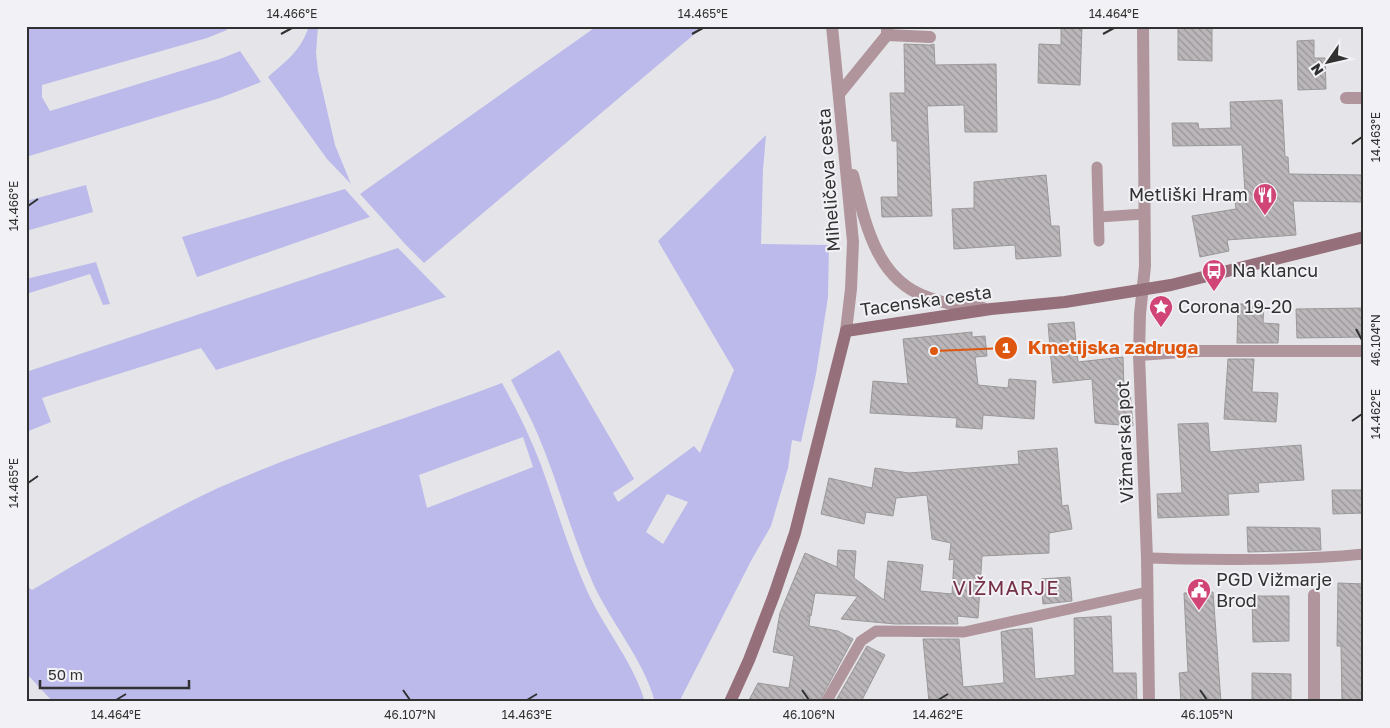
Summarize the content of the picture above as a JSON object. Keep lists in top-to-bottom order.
{
  "streets": {
    "main road": ["Tacenska cesta"],
    "street": ["Miheličeva cesta", "Vižmarska pot"]
  },
  "crossings": [
    ["Miheličeva cesta", "Tacenska cesta"],
    ["Tacenska cesta", "Vižmarska pot"]
  ],
  "districts": ["VIŽMARJE"],
  "places": {
    "restaurant": ["Metliški Hram"],
    "bus stop": ["Na klancu"],
    "place": ["Corona 19-20"],
    "other": ["Kmetijska zadruga"],
    "public building": ["PGD Vižmarje Brod"]
  },
  "scale_bar": "50 m",
  "north": "bottom left",
  "coordinates": [
    "14.466°E",
    "14.465°E",
    "14.464°E",
    "14.463°E",
    "46.104°N",
    "14.462°E",
    "46.107°N",
    "46.106°N",
    "46.105°N"
  ]
}
